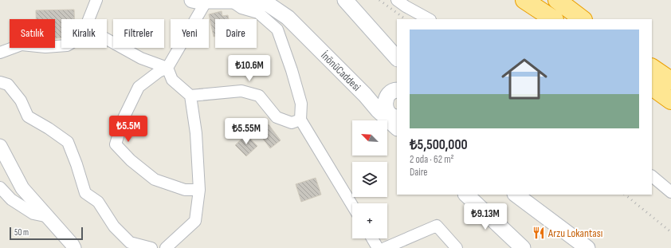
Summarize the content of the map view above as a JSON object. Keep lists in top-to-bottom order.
{
  "streets": {
    "main road": ["İnönüCaddesi"]
  },
  "places": {
    "restaurant": ["Arzu Lokantası"]
  },
  "scale_bar": "50 m",
  "north": "top left",
  "page": {
    "chip": [
      "Satılık",
      "Kiralık",
      "Filtreler",
      "Yeni",
      "Daire"
    ],
    "list": [
      {
        "name": "₺5,500,000",
        "note": "2 oda · 62 m² · Daire"
      }
    ],
    "price": [
      "₺10.6M",
      "₺5.5M",
      "₺5.55M",
      "₺9.13M"
    ],
    "map_buttons": "+",
    "scale": "50 m"
  }
}
